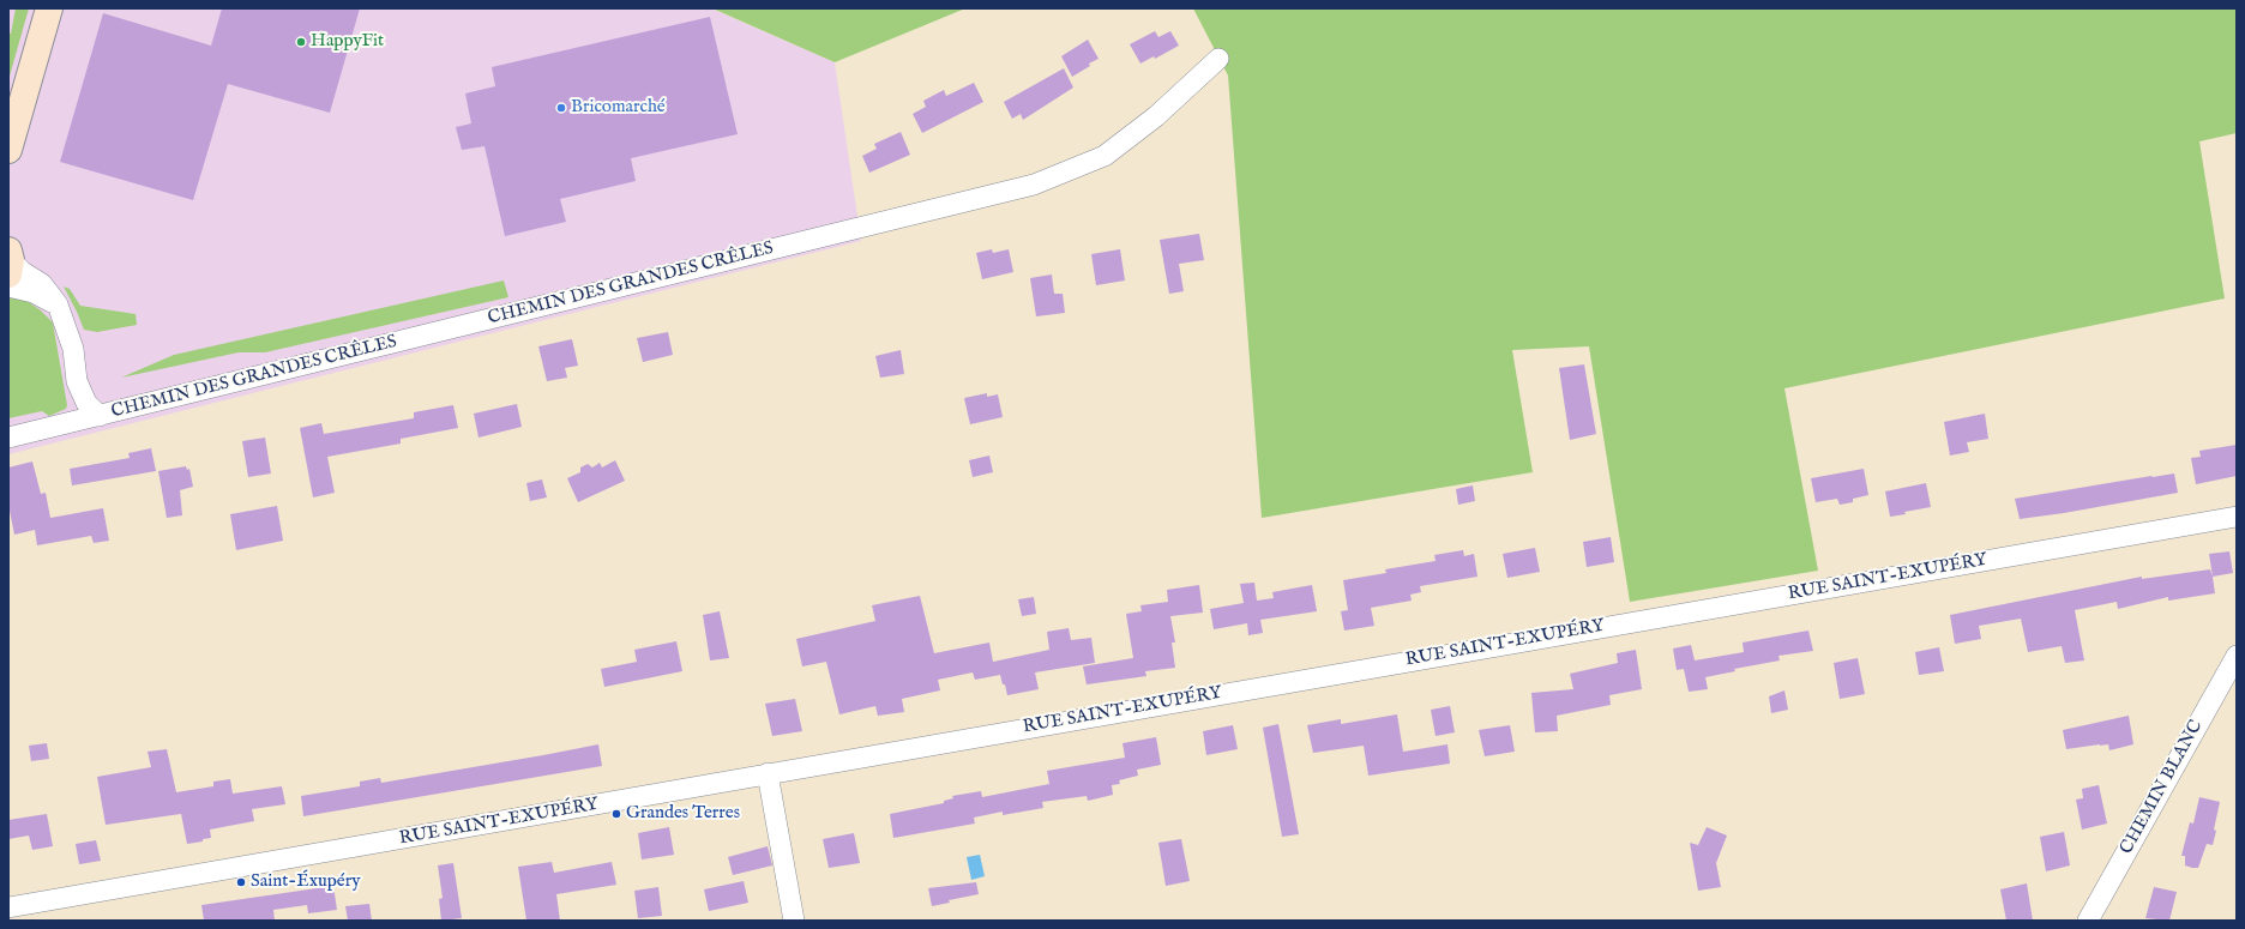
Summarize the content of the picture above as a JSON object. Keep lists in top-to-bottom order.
{
  "streets": {
    "street": ["CHEMIN DES GRANDES CRÊLES", "RUE SAINT-EXUPÉRY", "CHEMIN BLANC"]
  },
  "places": [
    "HappyFit",
    "Bricomarché",
    "Grandes Terres",
    "Saint-Éxupéry"
  ]
}
